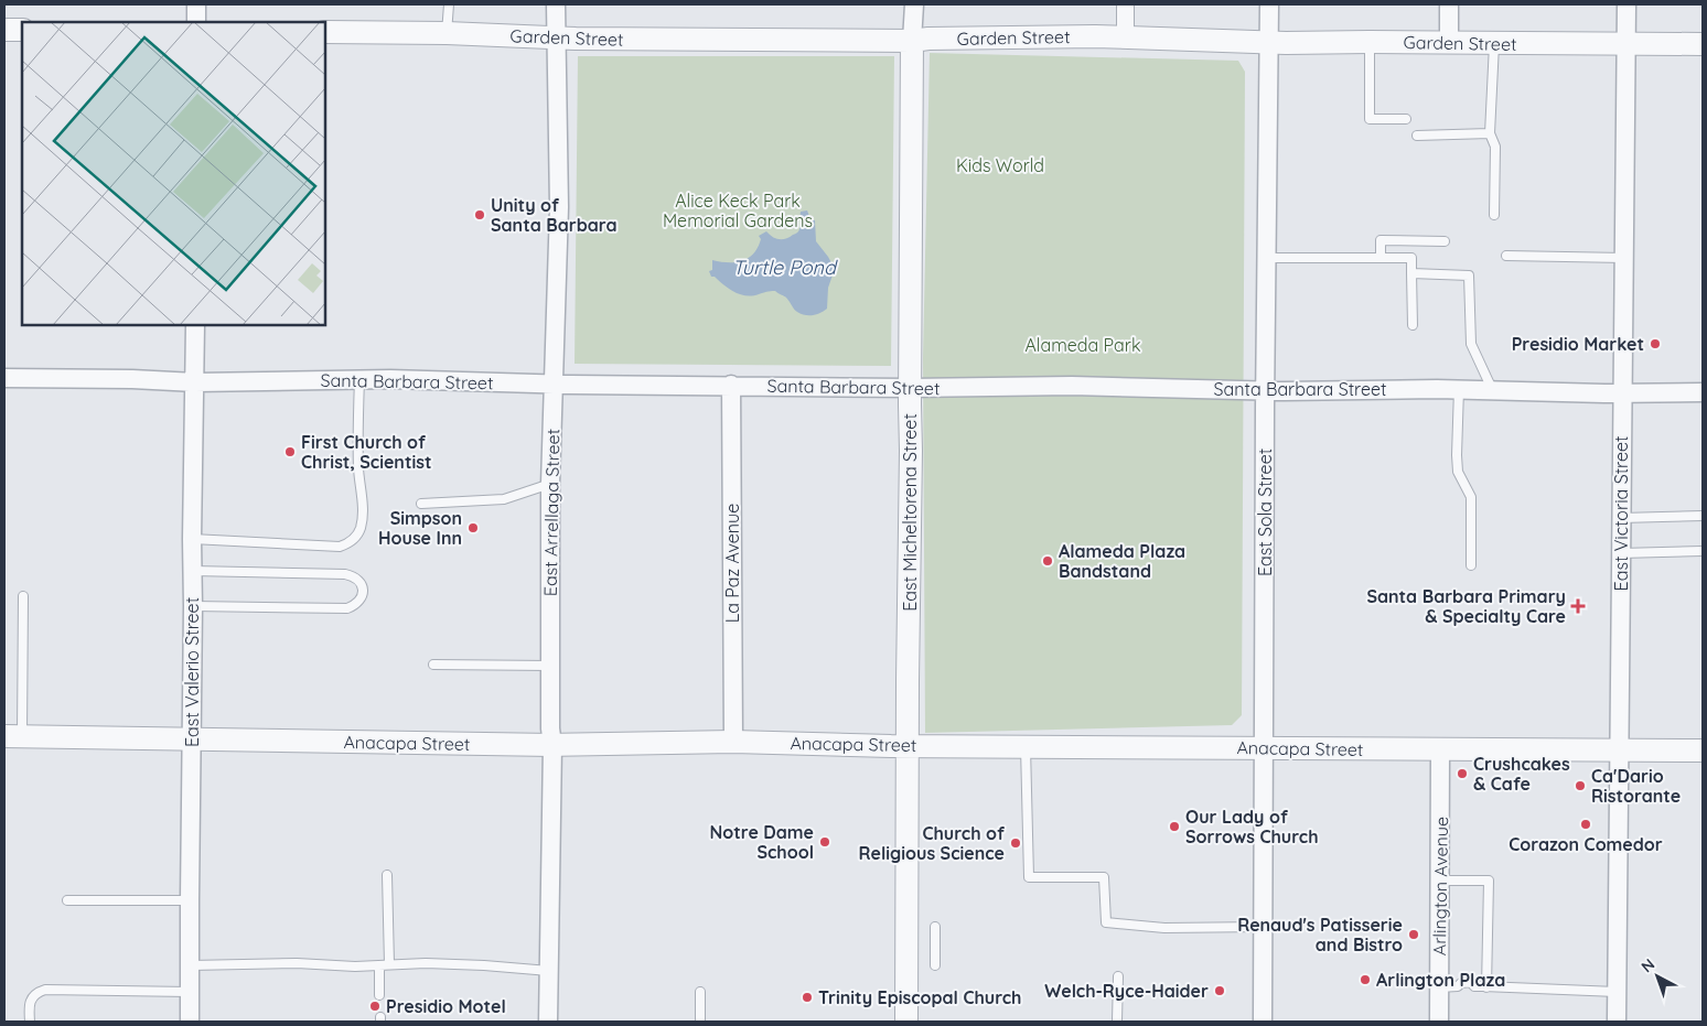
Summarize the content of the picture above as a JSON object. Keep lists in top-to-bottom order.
{
  "streets": {
    "street": [
      "Garden Street",
      "Santa Barbara Street",
      "East Arrellaga Street",
      "East Micheltorena Street",
      "East Sola Street",
      "East Victoria Street",
      "La Paz Avenue",
      "East Valerio Street",
      "Anacapa Street",
      "Arlington Avenue"
    ]
  },
  "crossings": [
    ["Garden Street", "East Arrellaga Street"],
    ["Garden Street", "East Micheltorena Street"],
    ["Garden Street", "East Sola Street"],
    ["Garden Street", "East Victoria Street"],
    ["Santa Barbara Street", "East Arrellaga Street"],
    ["Santa Barbara Street", "East Micheltorena Street"],
    ["Santa Barbara Street", "East Sola Street"],
    ["Santa Barbara Street", "East Victoria Street"],
    ["Santa Barbara Street", "La Paz Avenue"],
    ["Santa Barbara Street", "East Valerio Street"],
    ["East Arrellaga Street", "Anacapa Street"],
    ["East Micheltorena Street", "Anacapa Street"],
    ["East Sola Street", "Anacapa Street"],
    ["East Victoria Street", "Anacapa Street"],
    ["La Paz Avenue", "Anacapa Street"],
    ["East Valerio Street", "Anacapa Street"],
    ["Anacapa Street", "Arlington Avenue"]
  ],
  "water": ["Turtle Pond"],
  "parks": ["Kids World", "Alice Keck Park Memorial Gardens", "Alameda Park"],
  "places": {
    "other": [
      "Unity of Santa Barbara",
      "Presidio Market",
      "First Church of Christ, Scientist",
      "Simpson House Inn",
      "Alameda Plaza Bandstand",
      "Crushcakes & Cafe",
      "Ca'Dario Ristorante",
      "Corazon Comedor",
      "Our Lady of Sorrows Church",
      "Notre Dame School",
      "Church of Religious Science",
      "Renaud's Patisserie and Bistro",
      "Arlington Plaza",
      "Welch-Ryce-Haider",
      "Trinity Episcopal Church",
      "Presidio Motel"
    ],
    "health": ["Santa Barbara Primary & Specialty Care"]
  },
  "north": "top left"
}
